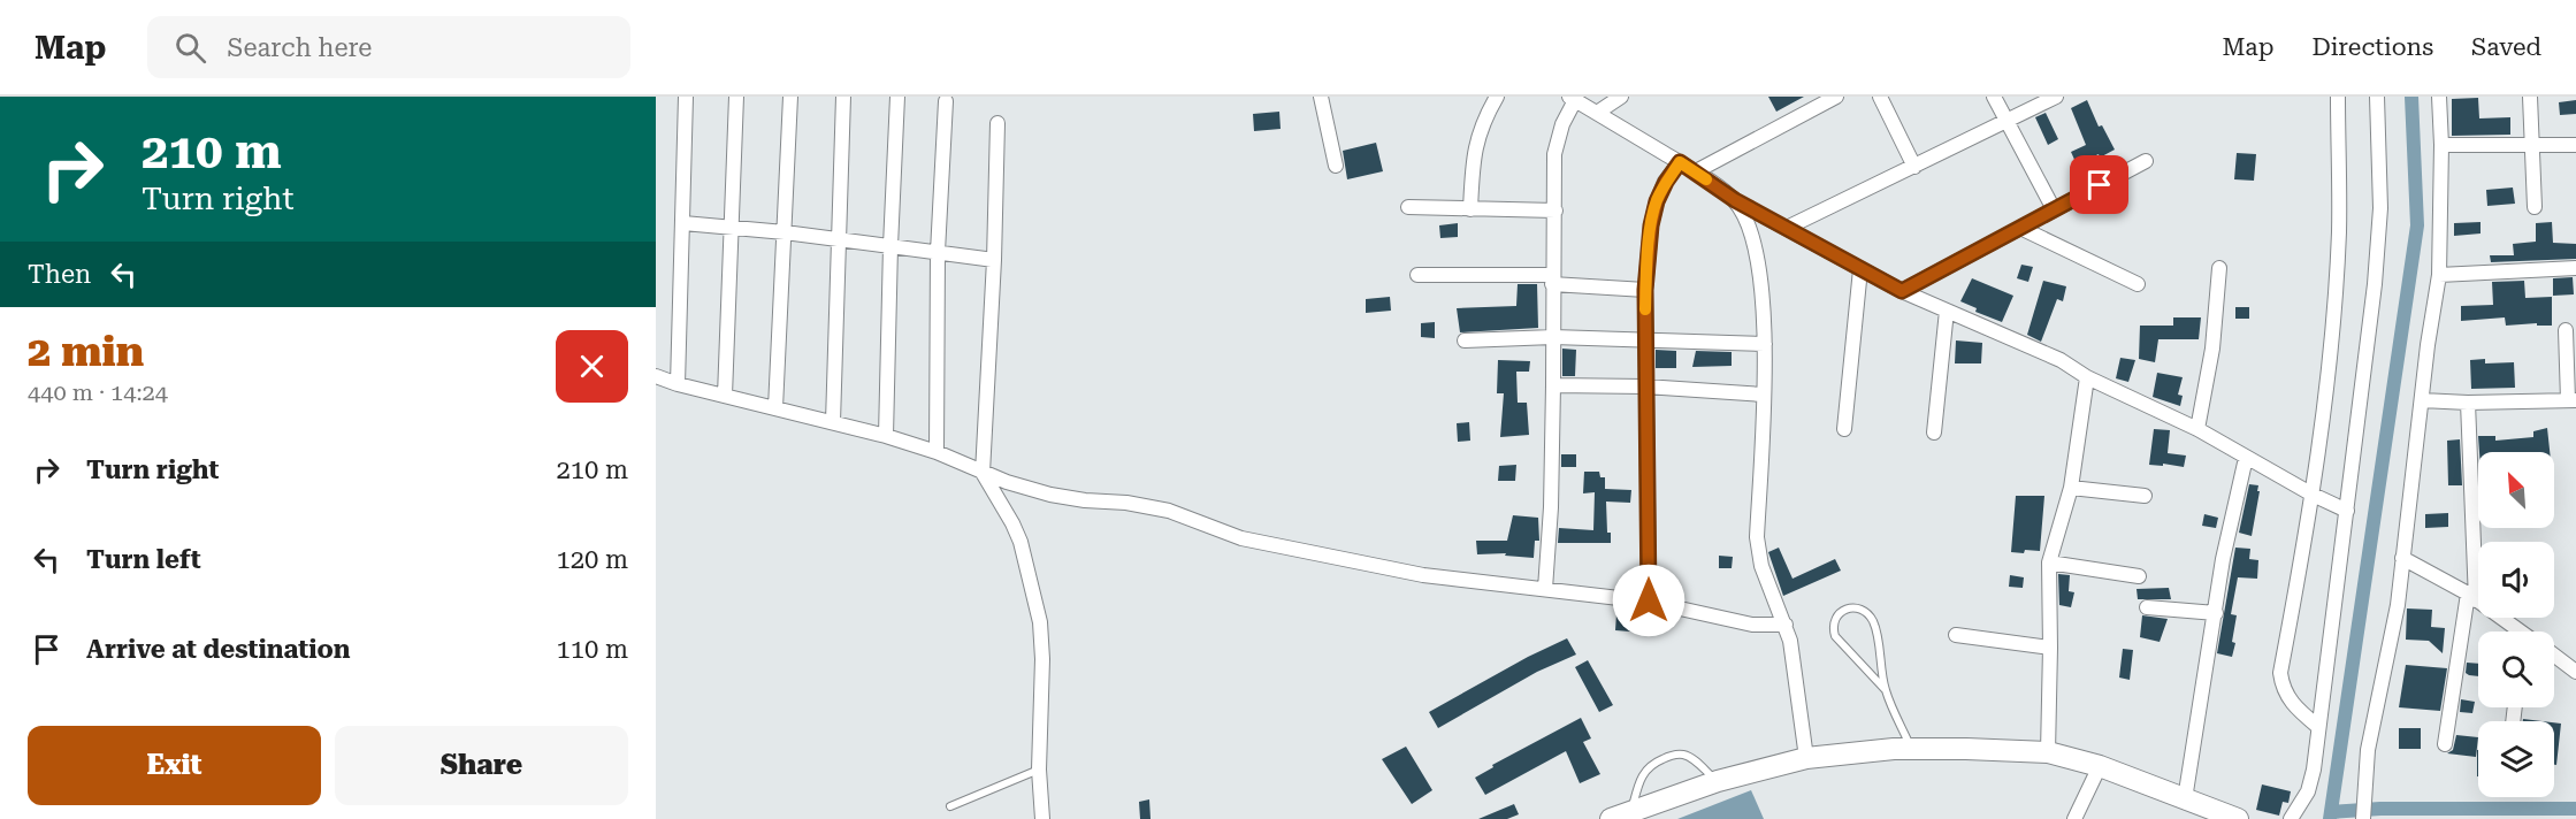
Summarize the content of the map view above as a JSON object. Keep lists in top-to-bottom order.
{
  "north": "top left",
  "page": {
    "header": "Map",
    "search": "Search here",
    "nav": ["Map", "Directions", "Saved"],
    "turn": ["210 m", "Turn right"],
    "then": "Then",
    "heading": ["2 min", "440 m · 14:24"],
    "list": [
      {
        "name": "Turn right",
        "value": "210 m"
      },
      {
        "name": "Turn left",
        "value": "120 m"
      },
      {
        "name": "Arrive at destination",
        "value": "110 m"
      }
    ],
    "buttons": ["Exit", "Share"]
  }
}
